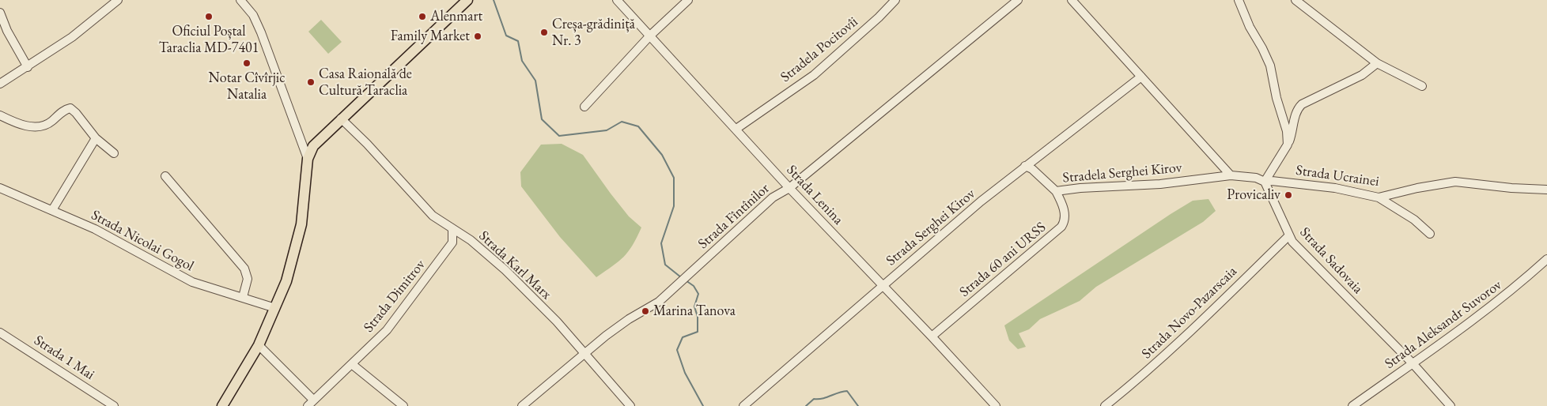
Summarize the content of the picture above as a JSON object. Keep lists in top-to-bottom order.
{
  "streets": {
    "street": [
      "Stradela Pocitovîi",
      "Stradela Serghei Kirov",
      "Strada Ucrainei",
      "Strada Lenina",
      "Strada Fîntînilor",
      "Strada Serghei Kirov",
      "Strada Nicolai Gogol",
      "Strada 60 ani URSS",
      "Strada Sadovaia",
      "Strada Karl Marx",
      "Strada Dimitrov",
      "Strada Novo-Pazarscaia",
      "Strada Aleksandr Suvorov",
      "Strada 1 Mai"
    ]
  },
  "crossings": [
    ["Stradela Pocitovîi", "Strada Lenina"],
    ["Stradela Serghei Kirov", "Strada Serghei Kirov"],
    ["Stradela Serghei Kirov", "Strada 60 ani URSS"],
    ["Strada Ucrainei", "Strada Sadovaia"],
    ["Strada Lenina", "Strada Fîntînilor"],
    ["Strada Lenina", "Strada Serghei Kirov"],
    ["Strada Lenina", "Strada 60 ani URSS"],
    ["Strada Fîntînilor", "Strada Karl Marx"],
    ["Strada Sadovaia", "Strada Novo-Pazarscaia"],
    ["Strada Sadovaia", "Strada Aleksandr Suvorov"],
    ["Strada Karl Marx", "Strada Dimitrov"]
  ],
  "places": [
    "Oficiul Poștal Taraclia MD-7401",
    "Alenmart",
    "Creșa-grădiniță Nr. 3",
    "Family Market",
    "Notar Cîvîrjic Natalia",
    "Casa Raională de Cultură Taraclia",
    "Provicaliv",
    "Marina Tanova"
  ]
}
